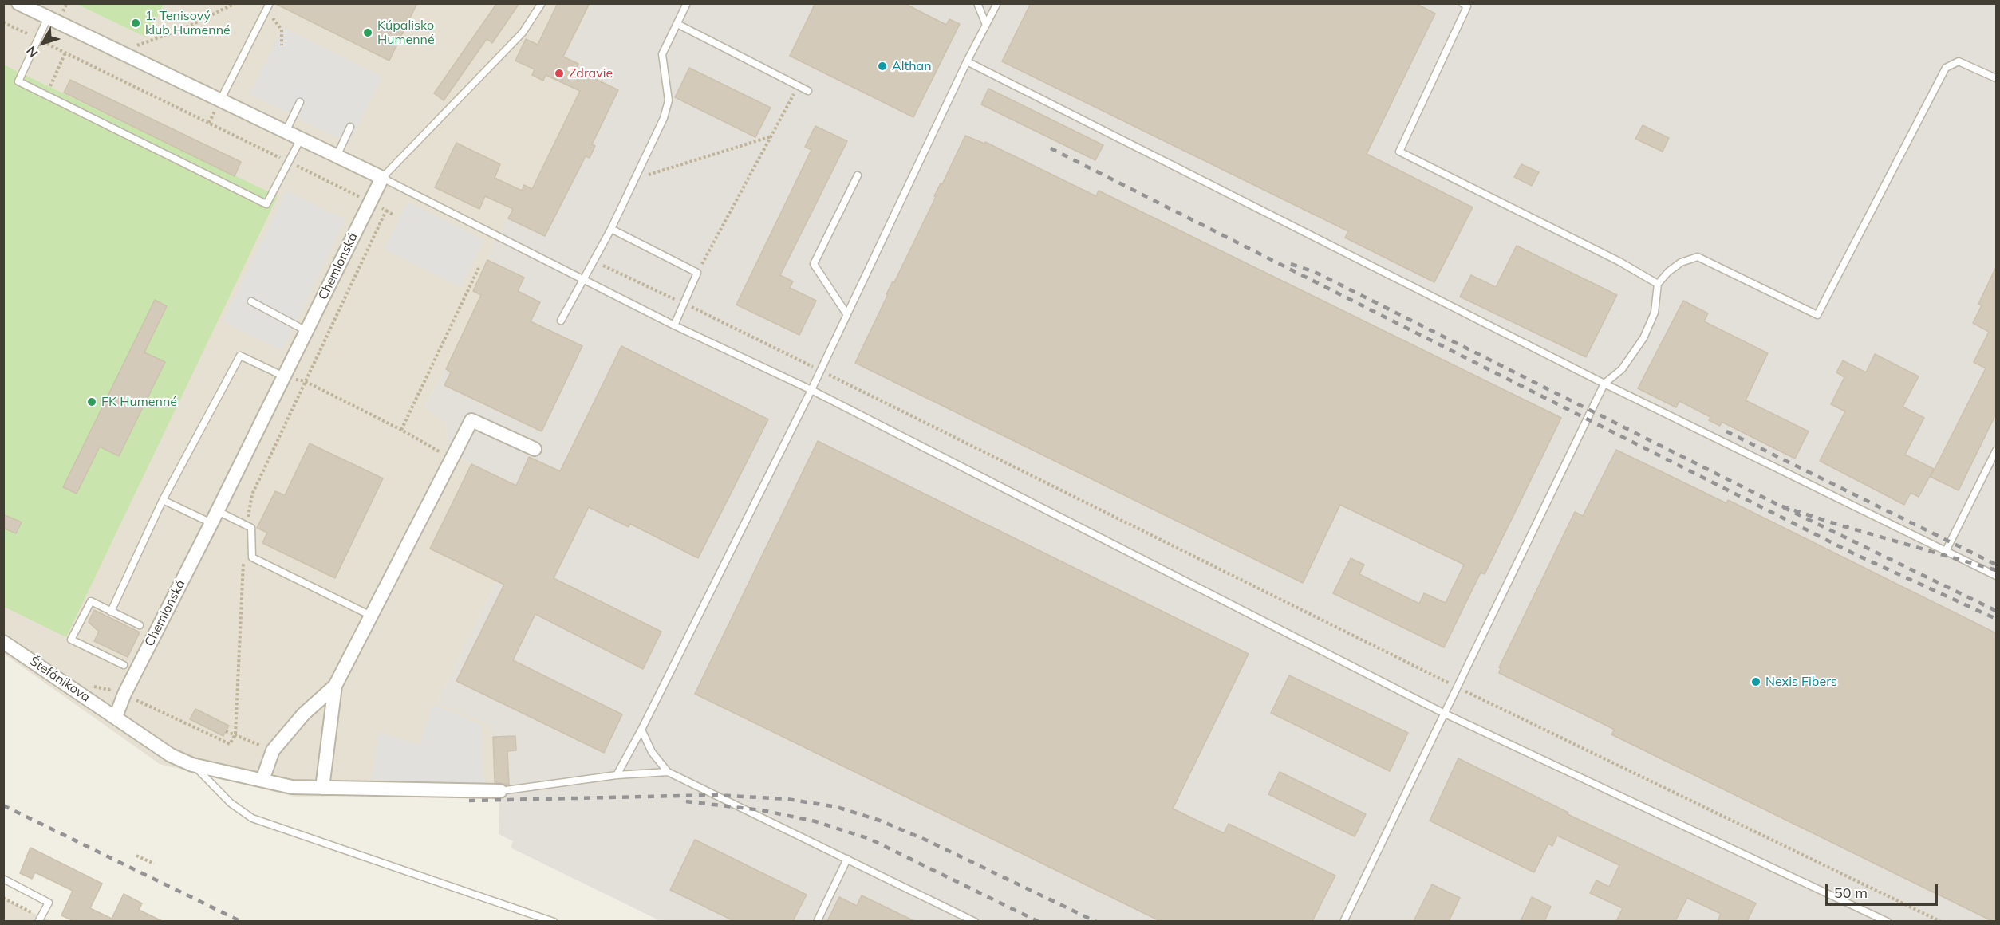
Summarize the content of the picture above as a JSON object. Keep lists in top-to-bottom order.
{
  "streets": {
    "street": ["Chemlonská", "Štefánikova"]
  },
  "crossings": [
    ["Chemlonská", "Štefánikova"]
  ],
  "places": [
    "1. Tenisový klub Humenné",
    "Kúpalisko Humenné",
    "Althan",
    "Zdravie",
    "FK Humenné",
    "Nexis Fibers"
  ],
  "scale_bar": "50 m",
  "north": "bottom left"
}
